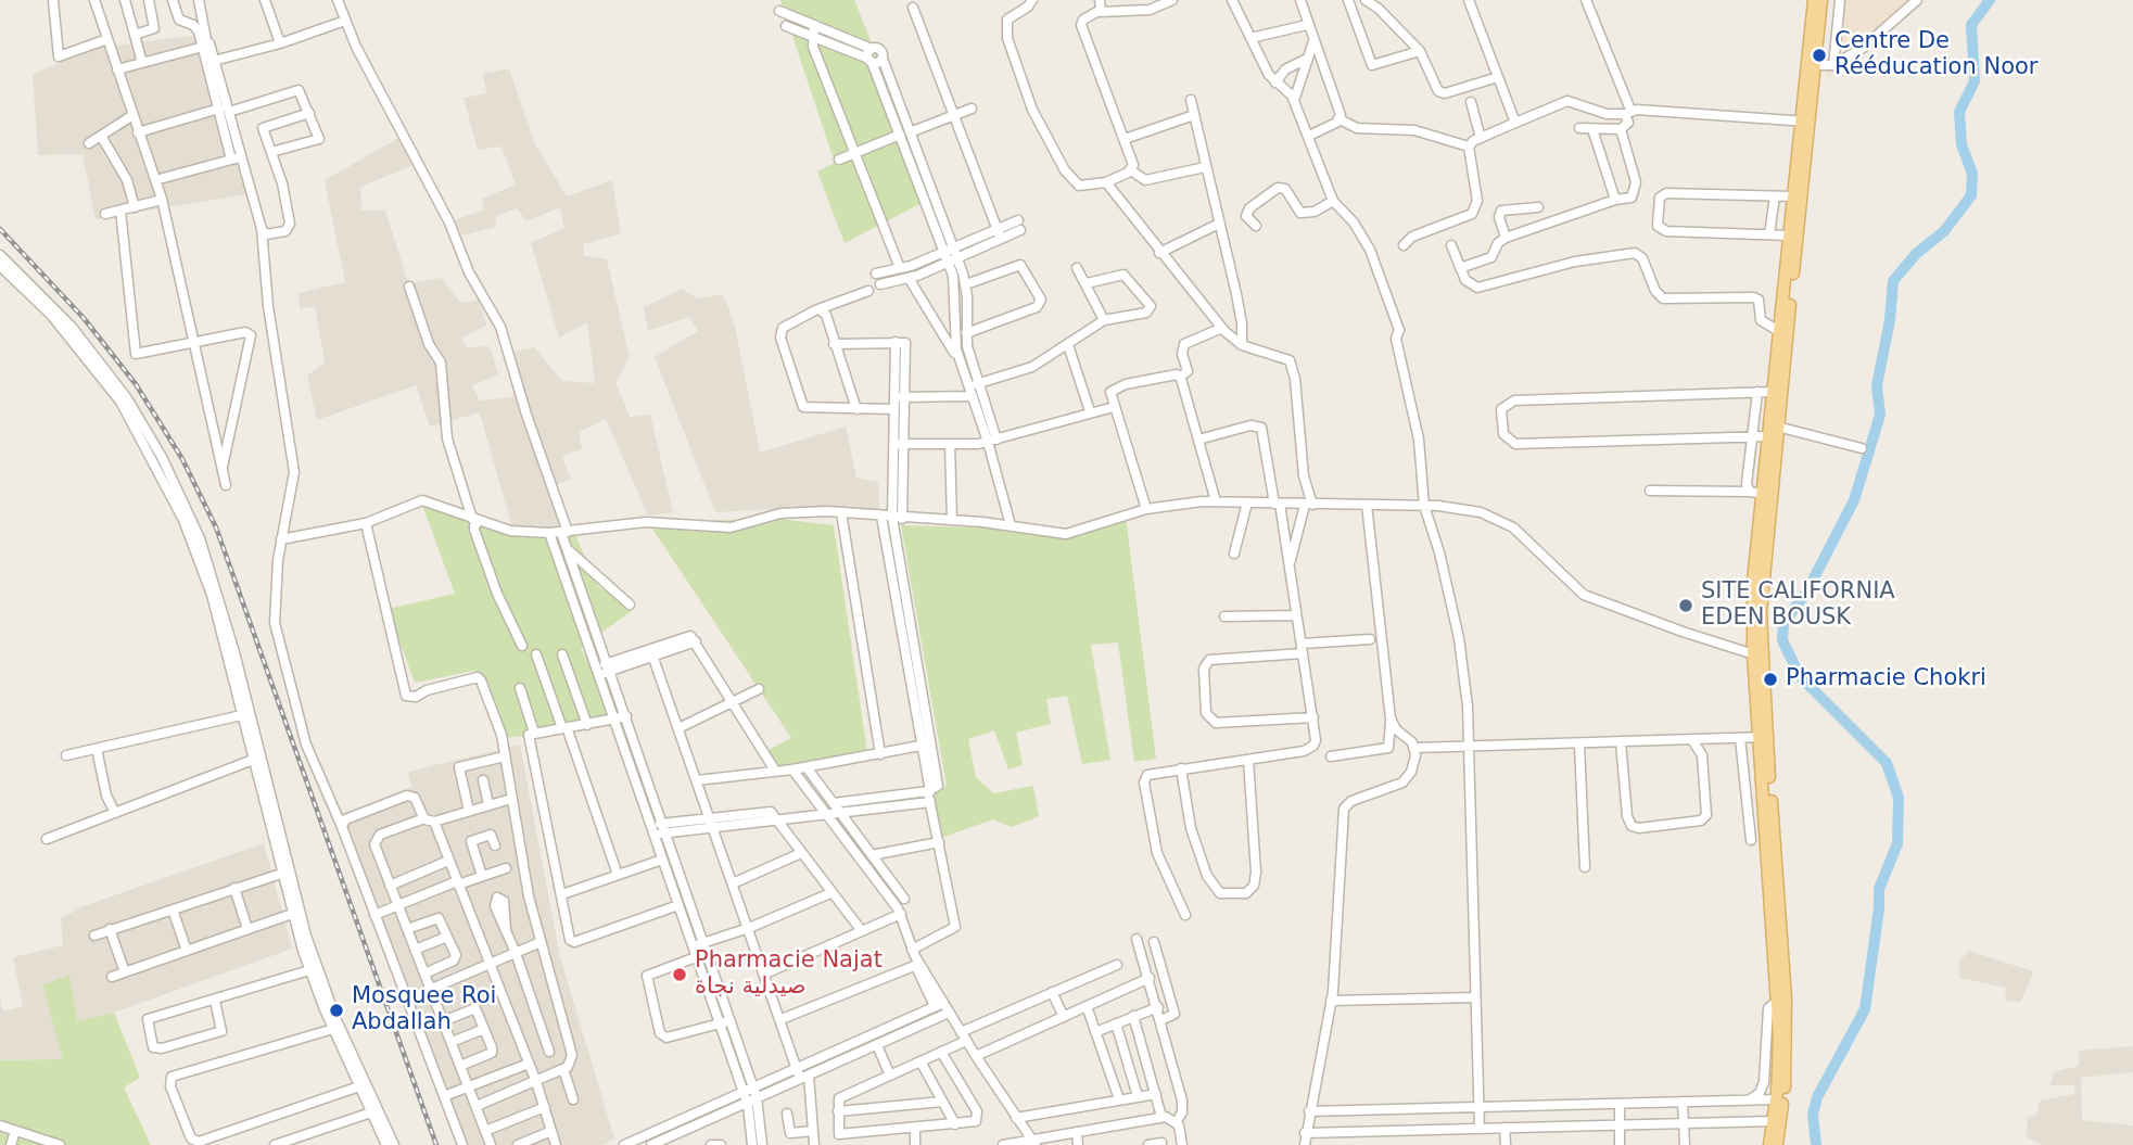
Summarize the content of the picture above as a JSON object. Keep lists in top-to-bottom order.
{
  "places": [
    "Centre De Rééducation Noor",
    "SITE CALIFORNIA EDEN BOUSK",
    "Pharmacie Chokri",
    "Pharmacie Najat صيدلية نجاة",
    "Mosquee Roi Abdallah"
  ]
}
